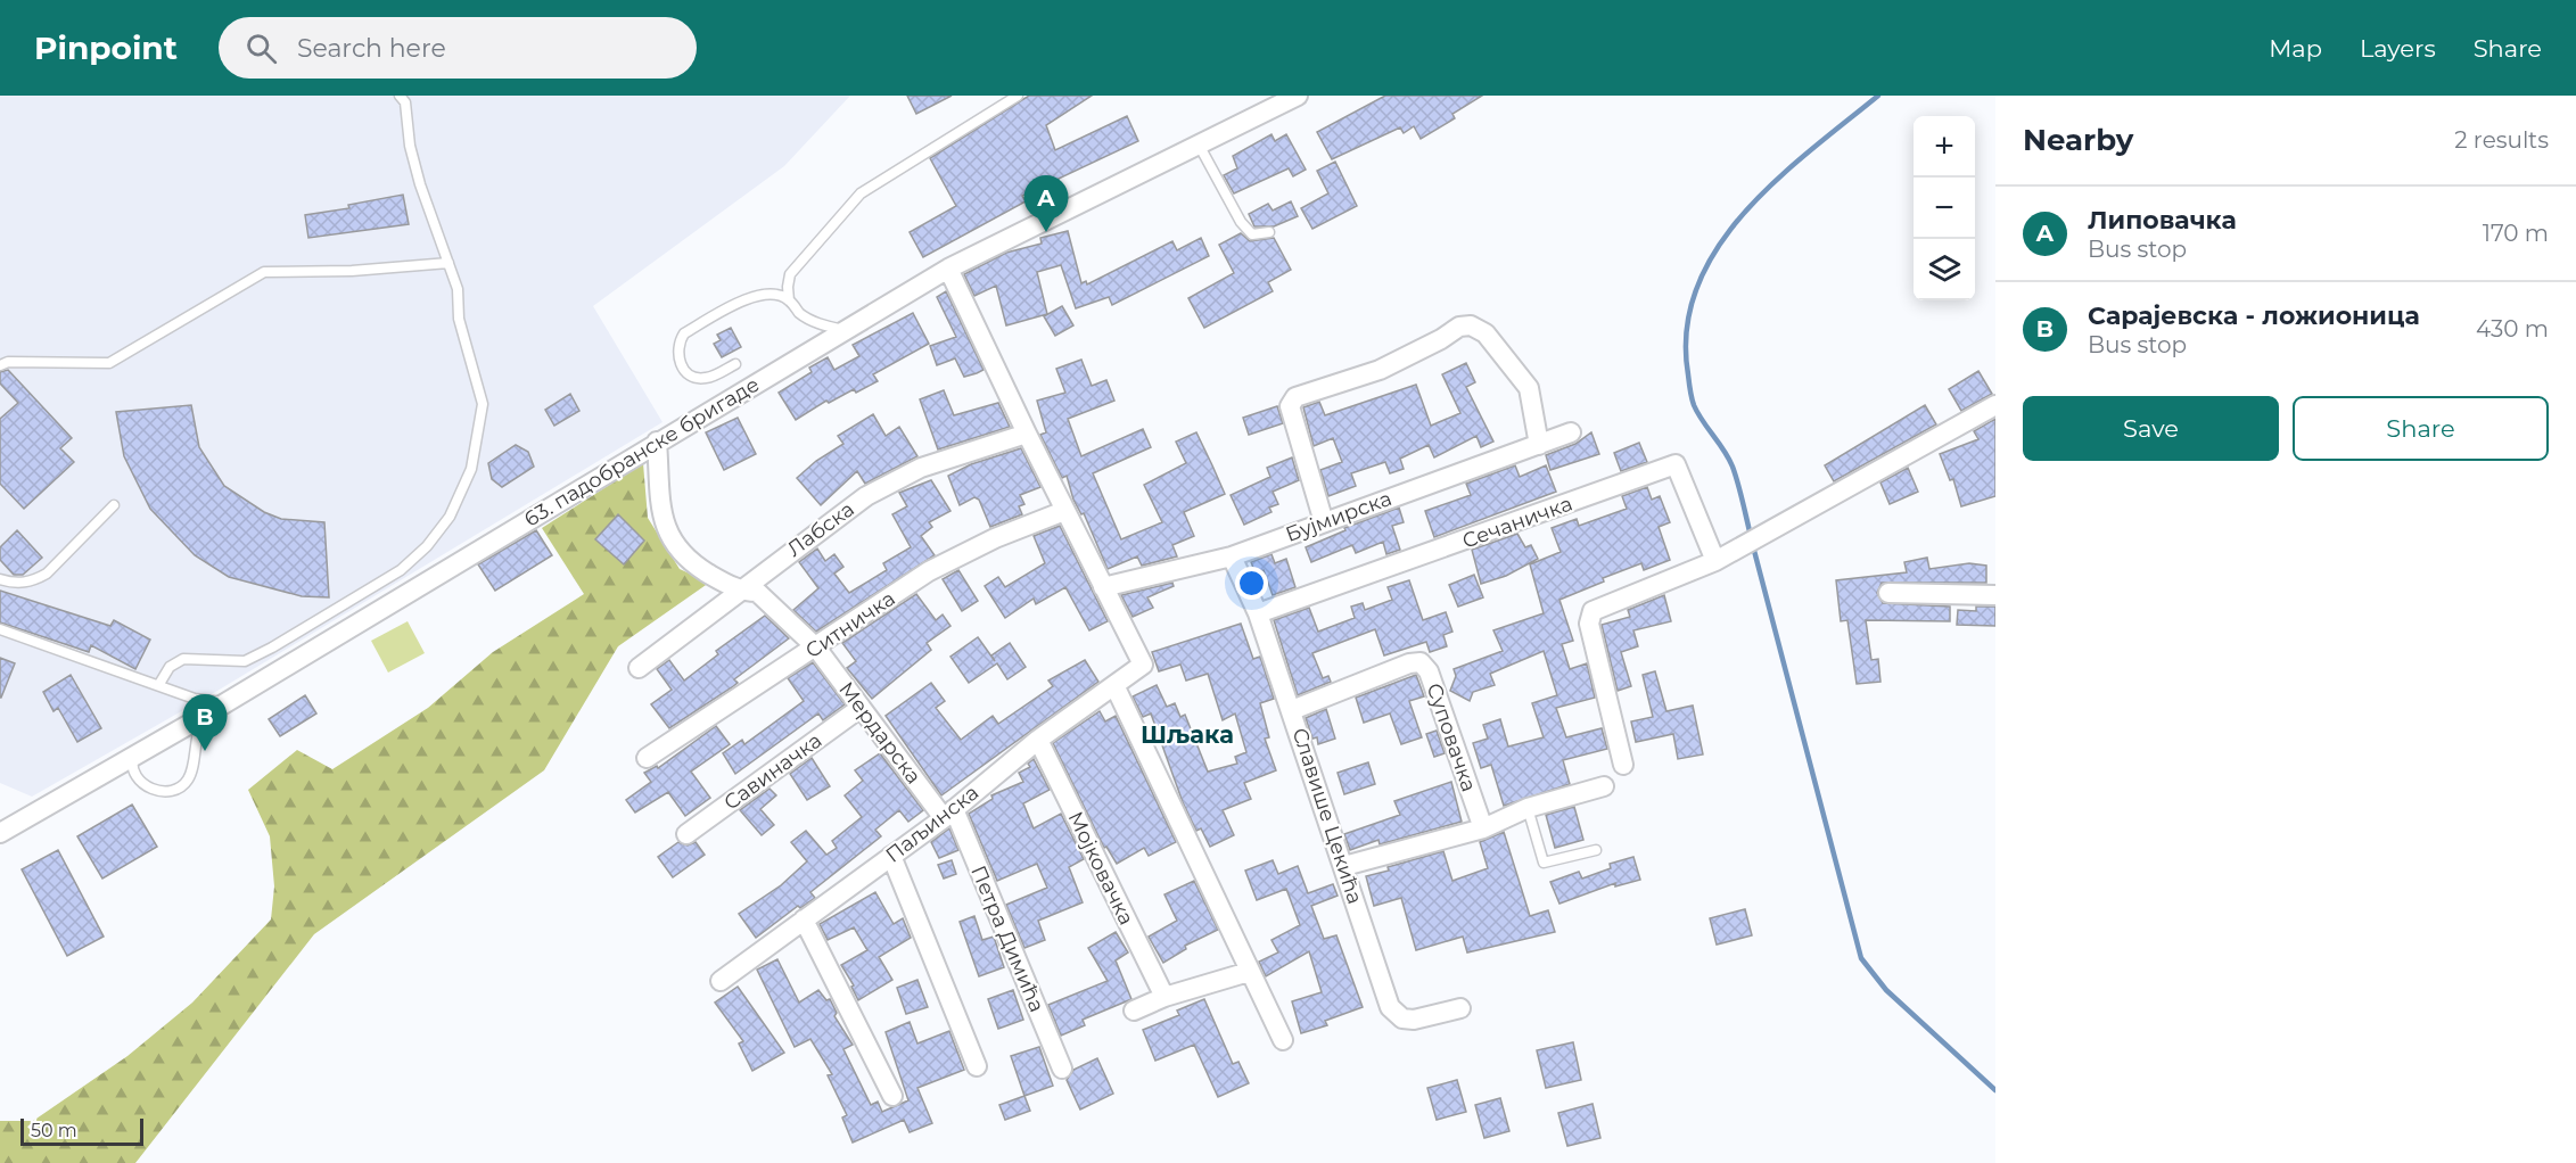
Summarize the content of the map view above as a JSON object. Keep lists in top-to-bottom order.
{
  "streets": {
    "street": [
      "63. падобранске бригаде",
      "Бујмирска",
      "Сечаничка",
      "Лабска",
      "Ситничка",
      "Мердарска",
      "Суповачка",
      "Савиначка",
      "Славише Цекића",
      "Паљинска",
      "Мојковачка",
      "Петра Димића"
    ]
  },
  "crossings": [
    ["63. падобранске бригаде", "Мердарска"],
    ["Бујмирска", "Славише Цекића"],
    ["Бујмирска", "Паљинска"],
    ["Сечаничка", "Славише Цекића"],
    ["Лабска", "Мердарска"],
    ["Ситничка", "Мердарска"],
    ["Мердарска", "Савиначка"],
    ["Мердарска", "Паљинска"],
    ["Мердарска", "Петра Димића"],
    ["Суповачка", "Славише Цекића"],
    ["Паљинска", "Мојковачка"],
    ["Паљинска", "Петра Димића"]
  ],
  "districts": ["Шљака"],
  "scale_bar": "50 m",
  "page": {
    "header": "Pinpoint",
    "search": "Search here",
    "nav": ["Map", "Layers", "Share"],
    "heading": ["Nearby", "2 results"],
    "map_buttons": ["+", "−"],
    "pins": ["A", "B"],
    "list": [
      {
        "mark": "A",
        "name": "Липовачка",
        "note": "Bus stop",
        "value": "170 m"
      },
      {
        "mark": "B",
        "name": "Сарајевска - ложионица",
        "note": "Bus stop",
        "value": "430 m"
      }
    ],
    "buttons": ["Save", "Share"],
    "scale": "50 m"
  }
}
